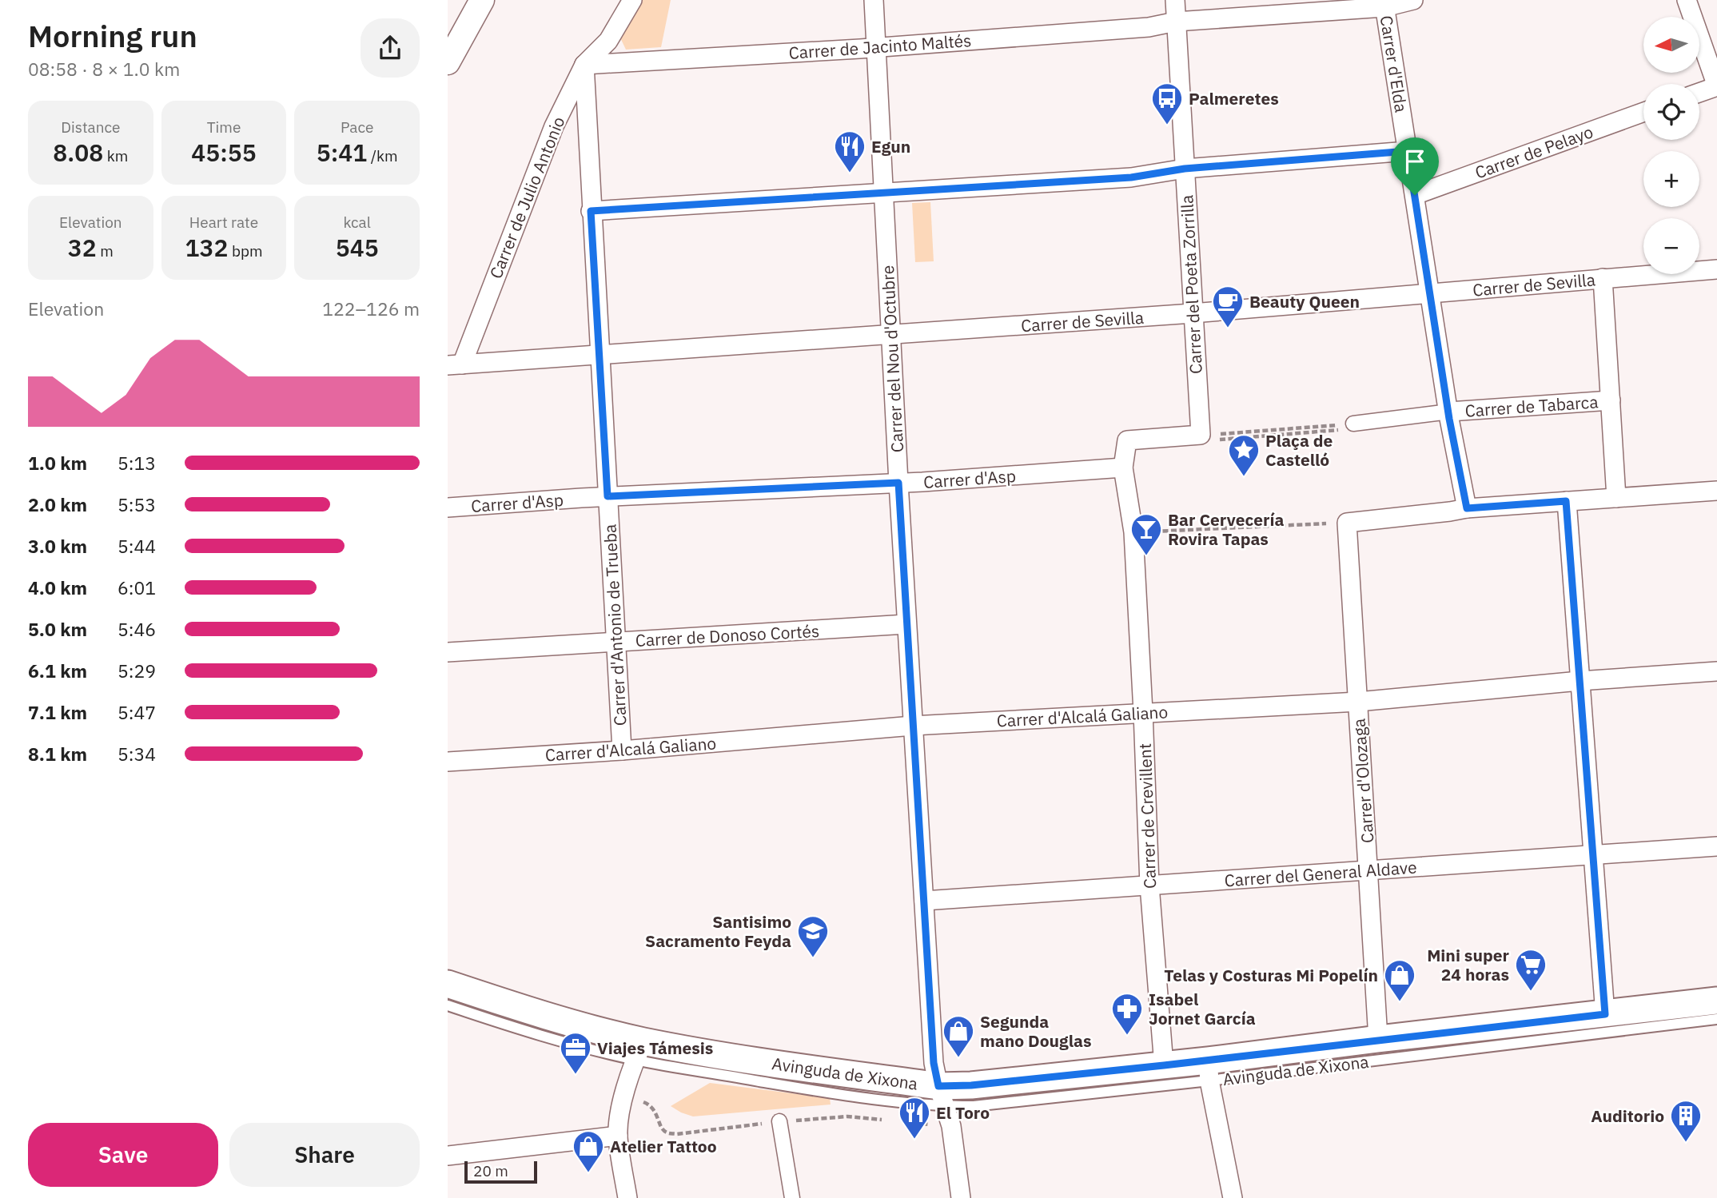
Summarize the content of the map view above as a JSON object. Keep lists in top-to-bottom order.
{
  "streets": {
    "main road": ["Avinguda de Xixona"],
    "street": [
      "Carrer de Jacinto Maltés",
      "Carrer d'Elda",
      "Carrer de Pelayo",
      "Carrer de Julio Antonio",
      "Carrer del Poeta Zorrilla",
      "Carrer de Sevilla",
      "Carrer del Nou d'Octubre",
      "Carrer de Tabarca",
      "Carrer d'Asp",
      "Carrer d'Antonio de Trueba",
      "Carrer de Donoso Cortés",
      "Carrer d'Alcalá Galiano",
      "Carrer d'Olozaga",
      "Carrer de Crevillent",
      "Carrer del General Aldave"
    ]
  },
  "crossings": [
    ["Carrer de Jacinto Maltés", "Carrer d'Elda"],
    ["Carrer de Jacinto Maltés", "Carrer de Julio Antonio"],
    ["Carrer de Jacinto Maltés", "Carrer del Poeta Zorrilla"],
    ["Carrer de Jacinto Maltés", "Carrer del Nou d'Octubre"],
    ["Carrer de Jacinto Maltés", "Carrer d'Antonio de Trueba"],
    ["Carrer d'Elda", "Carrer de Pelayo"],
    ["Carrer d'Elda", "Carrer de Sevilla"],
    ["Carrer d'Elda", "Carrer de Tabarca"],
    ["Carrer de Julio Antonio", "Carrer de Sevilla"],
    ["Carrer de Julio Antonio", "Carrer d'Antonio de Trueba"],
    ["Carrer del Poeta Zorrilla", "Carrer de Sevilla"],
    ["Carrer de Sevilla", "Carrer del Nou d'Octubre"],
    ["Carrer de Sevilla", "Carrer d'Antonio de Trueba"],
    ["Carrer del Nou d'Octubre", "Carrer d'Asp"],
    ["Carrer del Nou d'Octubre", "Carrer de Donoso Cortés"],
    ["Carrer del Nou d'Octubre", "Carrer d'Alcalá Galiano"],
    ["Carrer del Nou d'Octubre", "Carrer del General Aldave"],
    ["Carrer del Nou d'Octubre", "Avinguda de Xixona"],
    ["Carrer d'Asp", "Carrer d'Antonio de Trueba"],
    ["Carrer d'Antonio de Trueba", "Carrer de Donoso Cortés"],
    ["Carrer d'Antonio de Trueba", "Carrer d'Alcalá Galiano"],
    ["Carrer d'Alcalá Galiano", "Carrer d'Olozaga"],
    ["Carrer d'Alcalá Galiano", "Carrer de Crevillent"],
    ["Carrer d'Olozaga", "Carrer del General Aldave"],
    ["Carrer d'Olozaga", "Avinguda de Xixona"],
    ["Carrer de Crevillent", "Carrer del General Aldave"],
    ["Carrer de Crevillent", "Avinguda de Xixona"]
  ],
  "places": {
    "bus stop": ["Palmeretes"],
    "restaurant": ["Egun", "El Toro"],
    "cafe": ["Beauty Queen"],
    "place": ["Plaça de Castelló"],
    "bar": ["Bar Cervecería Rovira Tapas"],
    "school or university": ["Santisimo Sacramento Feyda"],
    "supermarket": ["Mini super 24 horas"],
    "shop": ["Telas y Costuras Mi Popelín", "Segunda mano Douglas", "Atelier Tattoo"],
    "pharmacy": ["Isabel Jornet García"],
    "office": ["Viajes Támesis"],
    "building": ["Auditorio"]
  },
  "scale_bar": "20 m",
  "north": "left",
  "page": {
    "heading": ["Morning run", "08:58 · 8 × 1.0 km"],
    "map_buttons": ["+", "−"],
    "stats": [
      ["Distance", "8.08 km"],
      ["Time", "45:55"],
      ["Pace", "5:41 /km"],
      ["Elevation", "32 m"],
      ["Heart rate", "132 bpm"],
      ["kcal", "545"]
    ],
    "chart": ["Elevation", "122–126 m"],
    "list": [
      {
        "name": "1.0 km",
        "note": "5:13"
      },
      {
        "name": "2.0 km",
        "note": "5:53"
      },
      {
        "name": "3.0 km",
        "note": "5:44"
      },
      {
        "name": "4.0 km",
        "note": "6:01"
      },
      {
        "name": "5.0 km",
        "note": "5:46"
      },
      {
        "name": "6.1 km",
        "note": "5:29"
      },
      {
        "name": "7.1 km",
        "note": "5:47"
      },
      {
        "name": "8.1 km",
        "note": "5:34"
      }
    ],
    "buttons": ["Save", "Share"],
    "scale": "20 m"
  }
}
